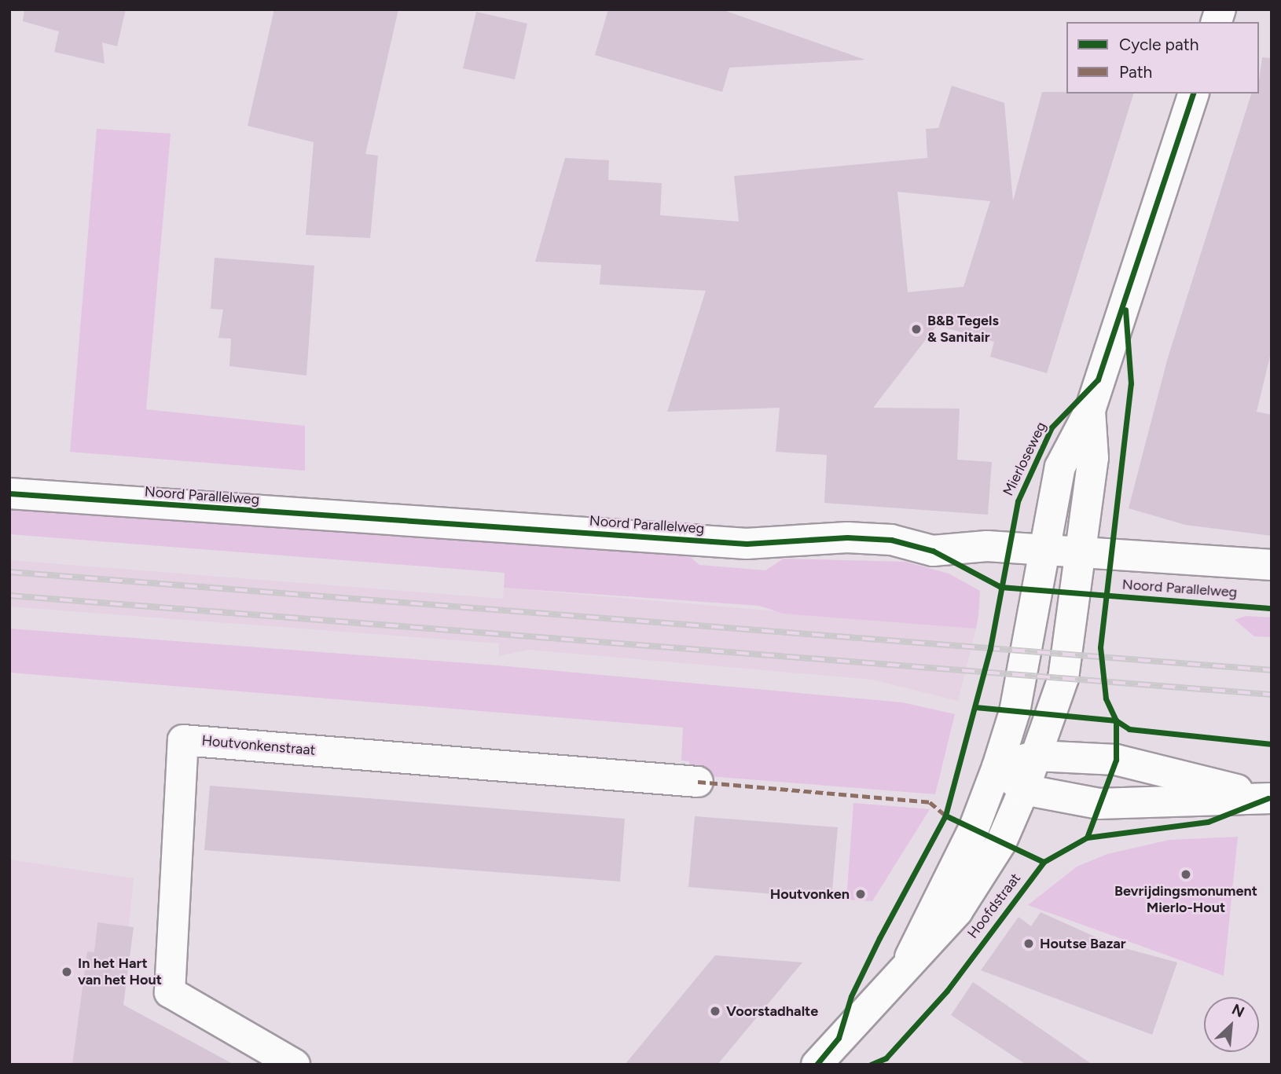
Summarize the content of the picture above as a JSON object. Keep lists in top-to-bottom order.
{
  "streets": {
    "street": ["Noord Parallelweg", "Houtvonkenstraat", "Hoofdstraat"],
    "cycle path": ["Mierloseweg"]
  },
  "places": [
    "B&B Tegels & Sanitair",
    "Bevrijdingsmonument Mierlo-Hout",
    "Houtvonken",
    "Houtse Bazar",
    "In het Hart van het Hout",
    "Voorstadhalte"
  ],
  "legend": ["Cycle path", "Path"],
  "north": "top right"
}
